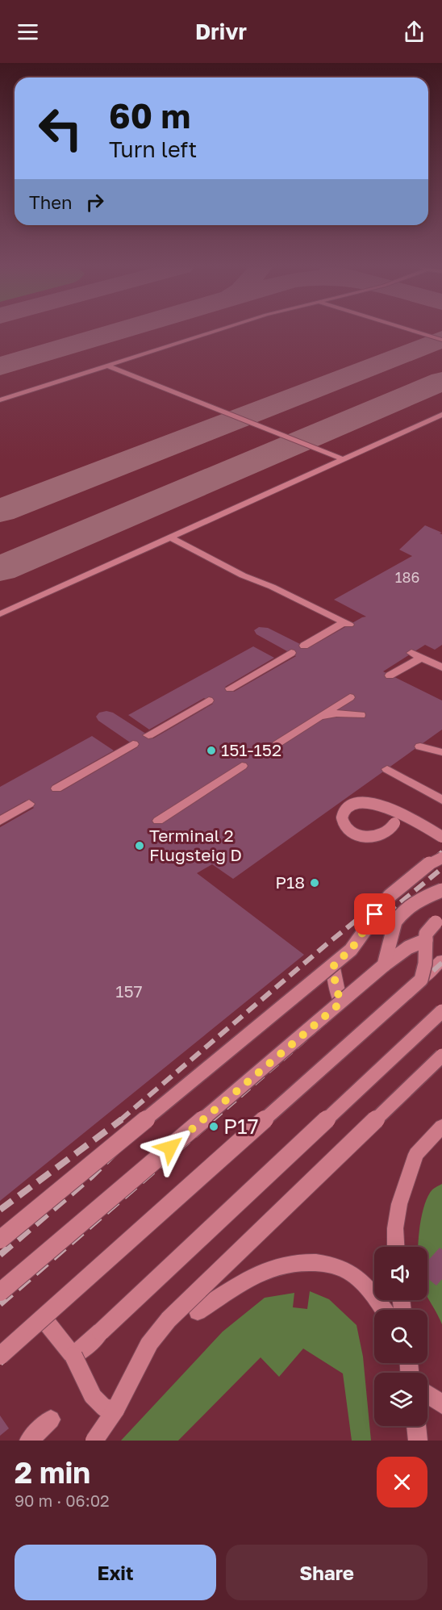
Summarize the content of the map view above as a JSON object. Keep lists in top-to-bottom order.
{
  "places": [
    "151-152",
    "Terminal 2 Flugsteig D",
    "P18",
    "P17"
  ],
  "house_numbers": ["186", "157"],
  "page": {
    "header": "Drivr",
    "turn": ["60 m", "Turn left"],
    "then": "Then",
    "heading": ["2 min", "90 m · 06:02"],
    "buttons": ["Exit", "Share"]
  }
}
